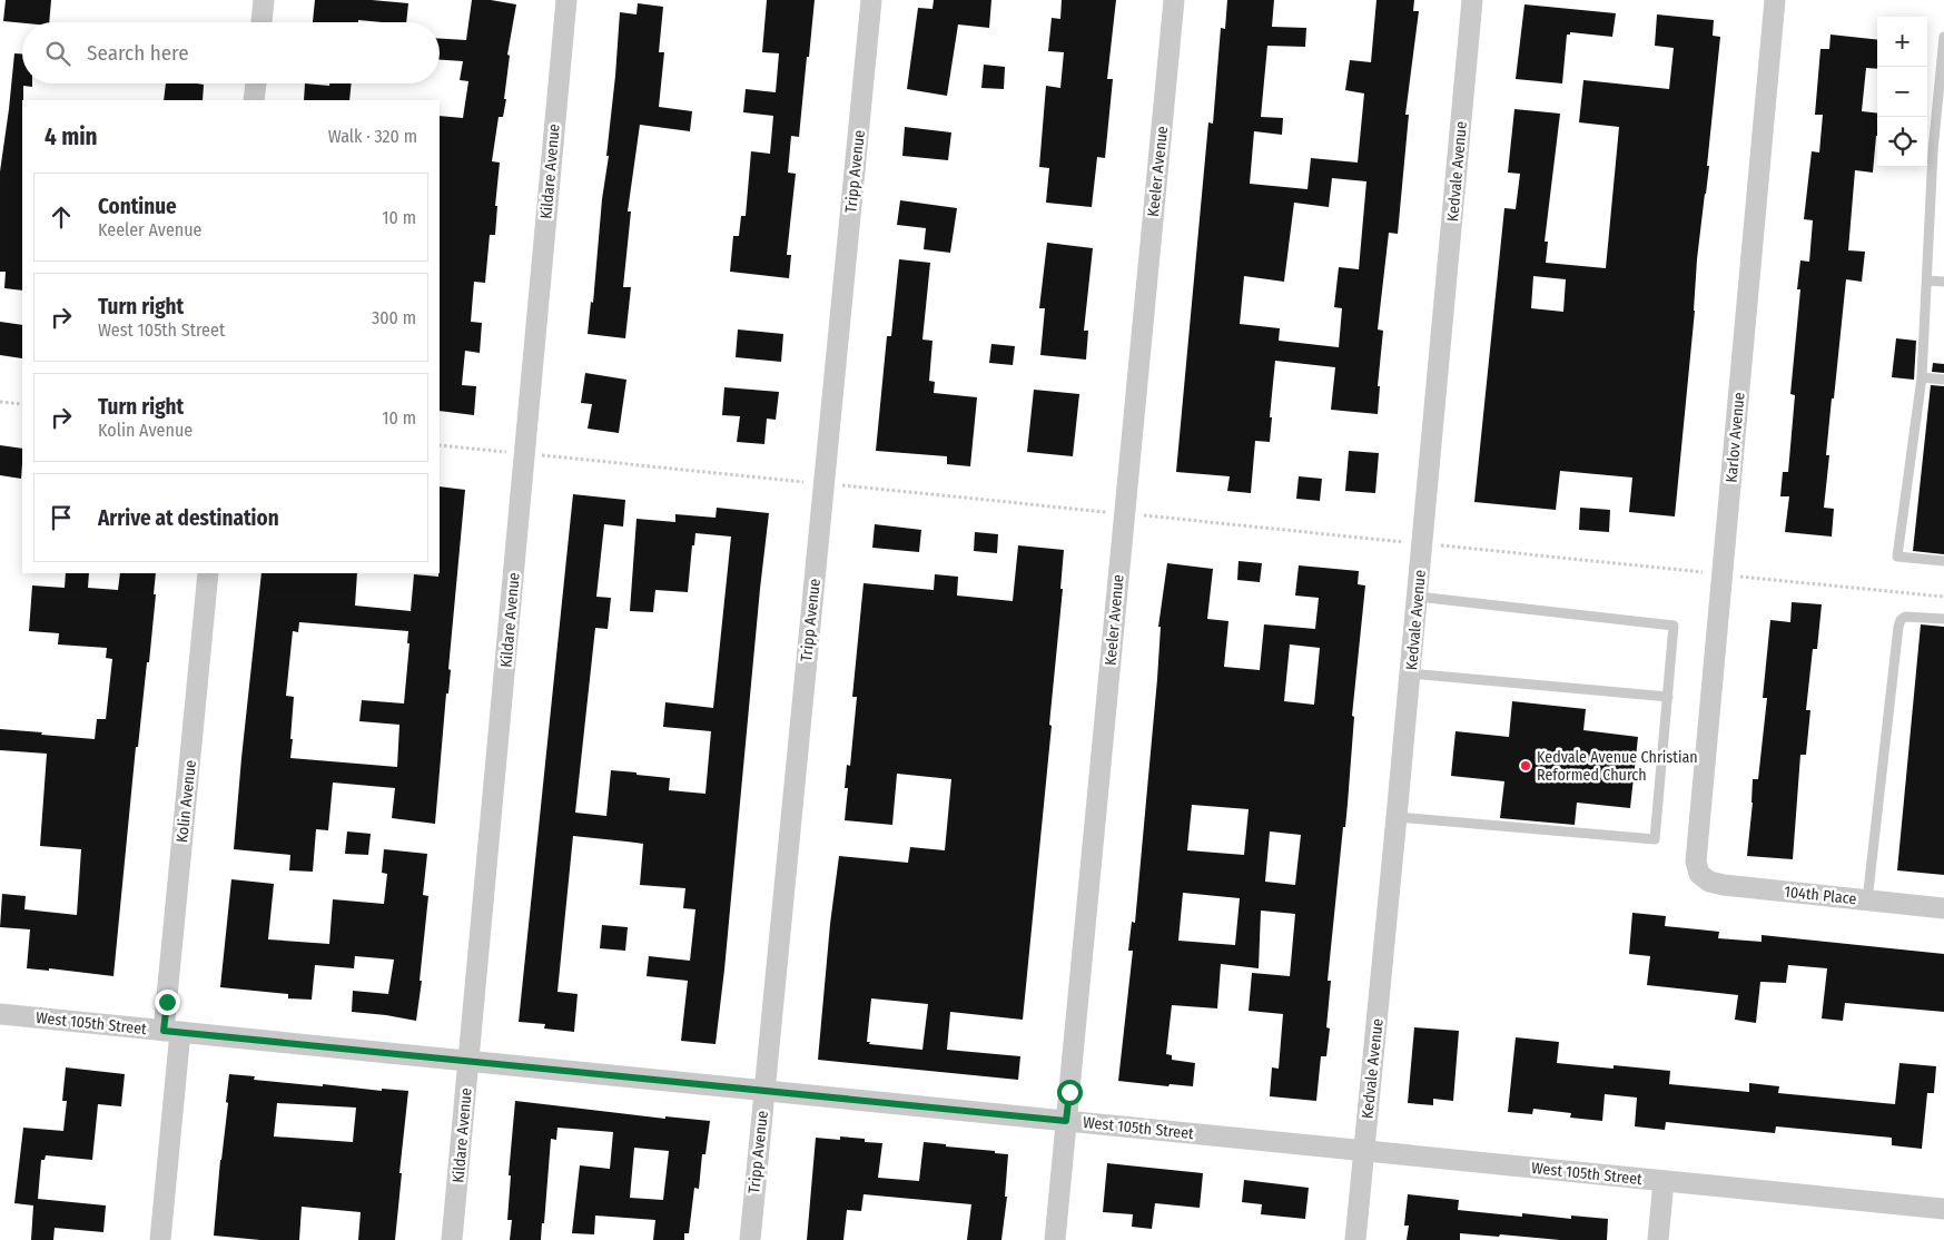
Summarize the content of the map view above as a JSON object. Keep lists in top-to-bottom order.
{
  "streets": {
    "street": [
      "Kildare Avenue",
      "Tripp Avenue",
      "Keeler Avenue",
      "Kedvale Avenue",
      "Karlov Avenue",
      "Kolin Avenue",
      "104th Place",
      "West 105th Street"
    ]
  },
  "crossings": [
    ["Kildare Avenue", "West 105th Street"],
    ["Tripp Avenue", "West 105th Street"],
    ["Keeler Avenue", "West 105th Street"],
    ["Kedvale Avenue", "West 105th Street"],
    ["Karlov Avenue", "104th Place"],
    ["Kolin Avenue", "West 105th Street"]
  ],
  "places": ["Kedvale Avenue Christian Reformed Church"],
  "page": {
    "map_buttons": ["+", "−"],
    "search": "Search here",
    "heading": ["4 min", "Walk · 320 m"],
    "list": [
      ["Continue", "Keeler Avenue", "10 m"],
      ["Turn right", "West 105th Street", "300 m"],
      ["Turn right", "Kolin Avenue", "10 m"],
      "Arrive at destination"
    ]
  }
}
